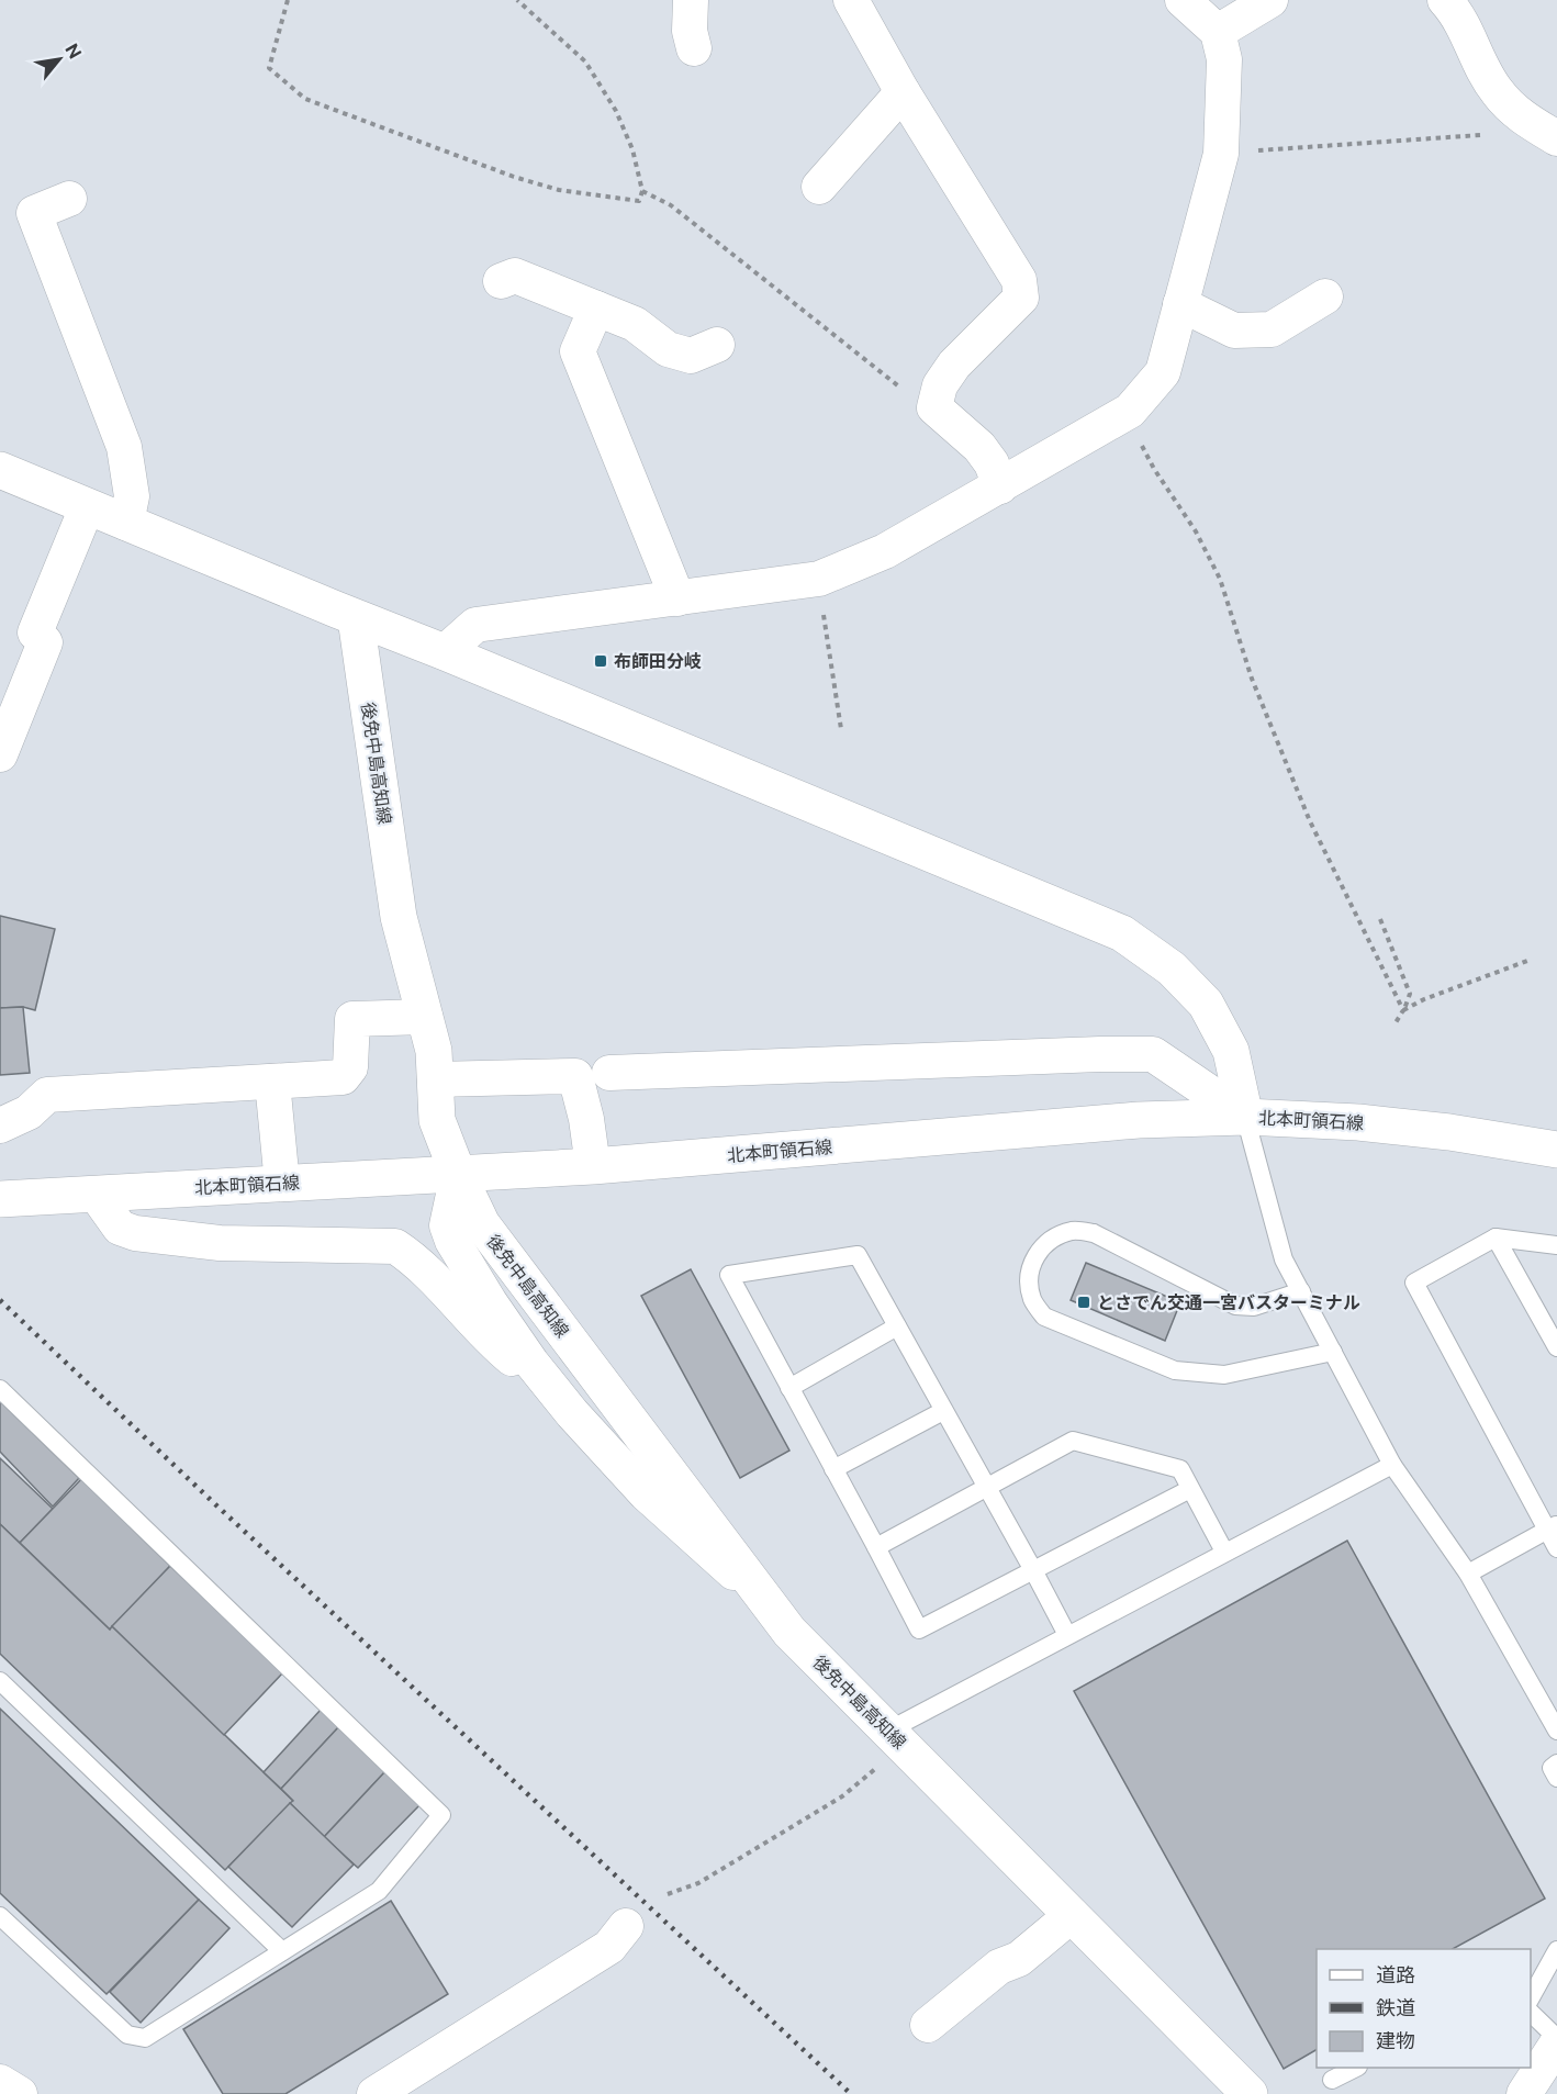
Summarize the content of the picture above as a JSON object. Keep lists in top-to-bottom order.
{
  "streets": {
    "main road": ["後免中島高知線", "北本町領石線"]
  },
  "crossings": [
    ["後免中島高知線", "北本町領石線"]
  ],
  "places": {
    "transit": ["布師田分岐", "とさでん交通一宮バスターミナル"]
  },
  "legend": ["道路", "鉄道", "建物"],
  "north": "top right"
}
